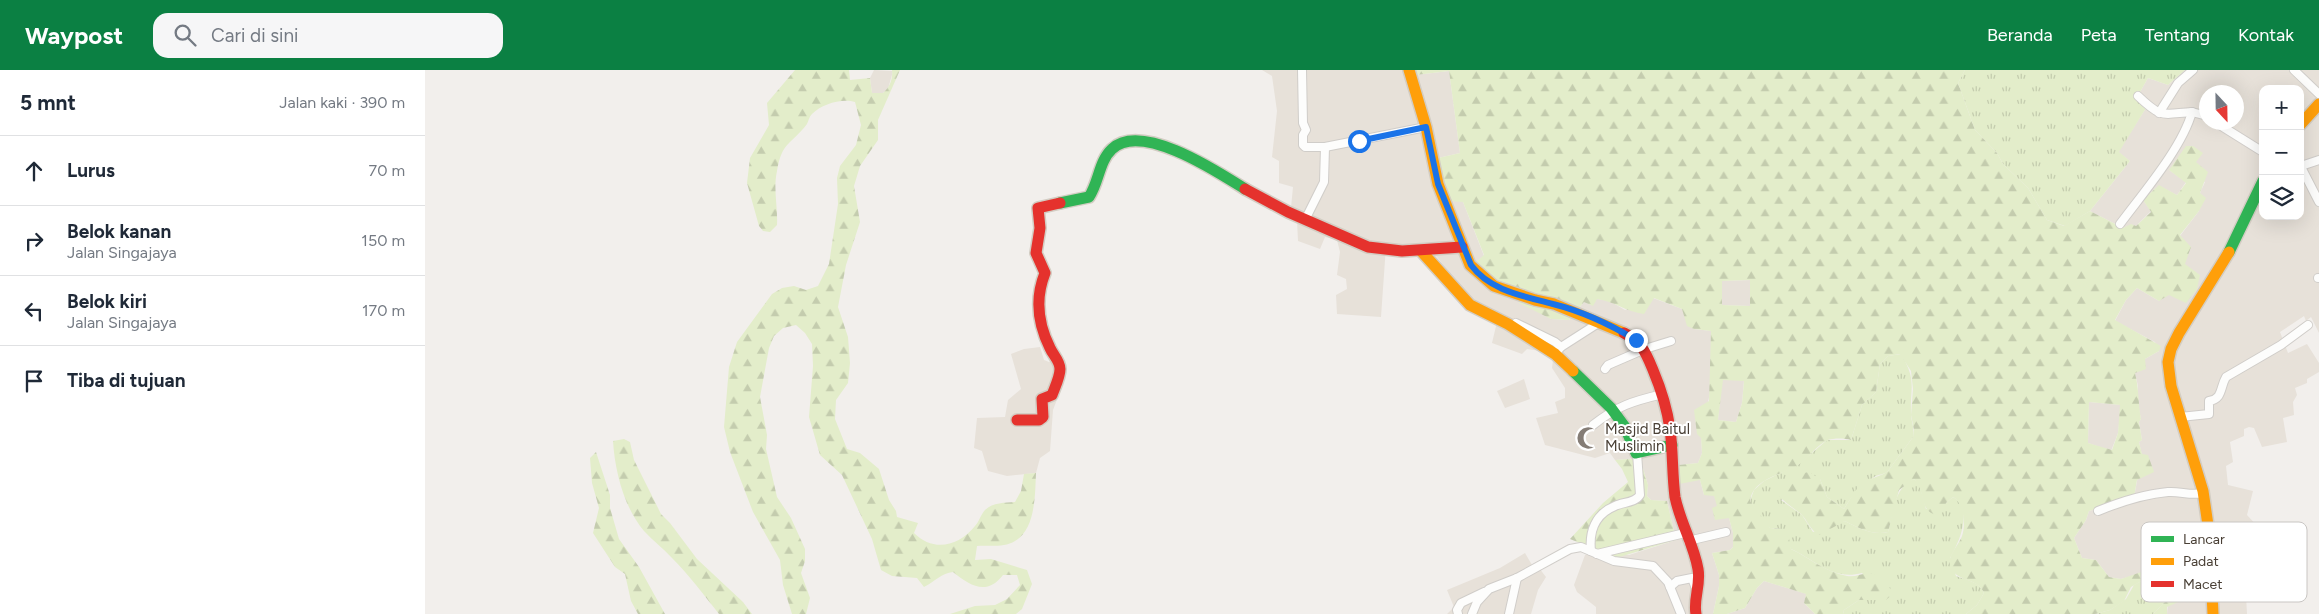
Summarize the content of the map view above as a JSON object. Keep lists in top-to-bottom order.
{
  "places": {
    "mosque": ["Masjid Baitul Muslimin"]
  },
  "legend": ["Lancar", "Padat", "Macet"],
  "north": "bottom",
  "page": {
    "header": "Waypost",
    "search": "Cari di sini",
    "nav": [
      "Beranda",
      "Peta",
      "Tentang",
      "Kontak"
    ],
    "heading": ["5 mnt", "Jalan kaki · 390 m"],
    "map_buttons": ["+", "−"],
    "list": [
      ["Lurus", "70 m"],
      ["Belok kanan", "Jalan Singajaya", "150 m"],
      ["Belok kiri", "Jalan Singajaya", "170 m"],
      "Tiba di tujuan"
    ]
  }
}
